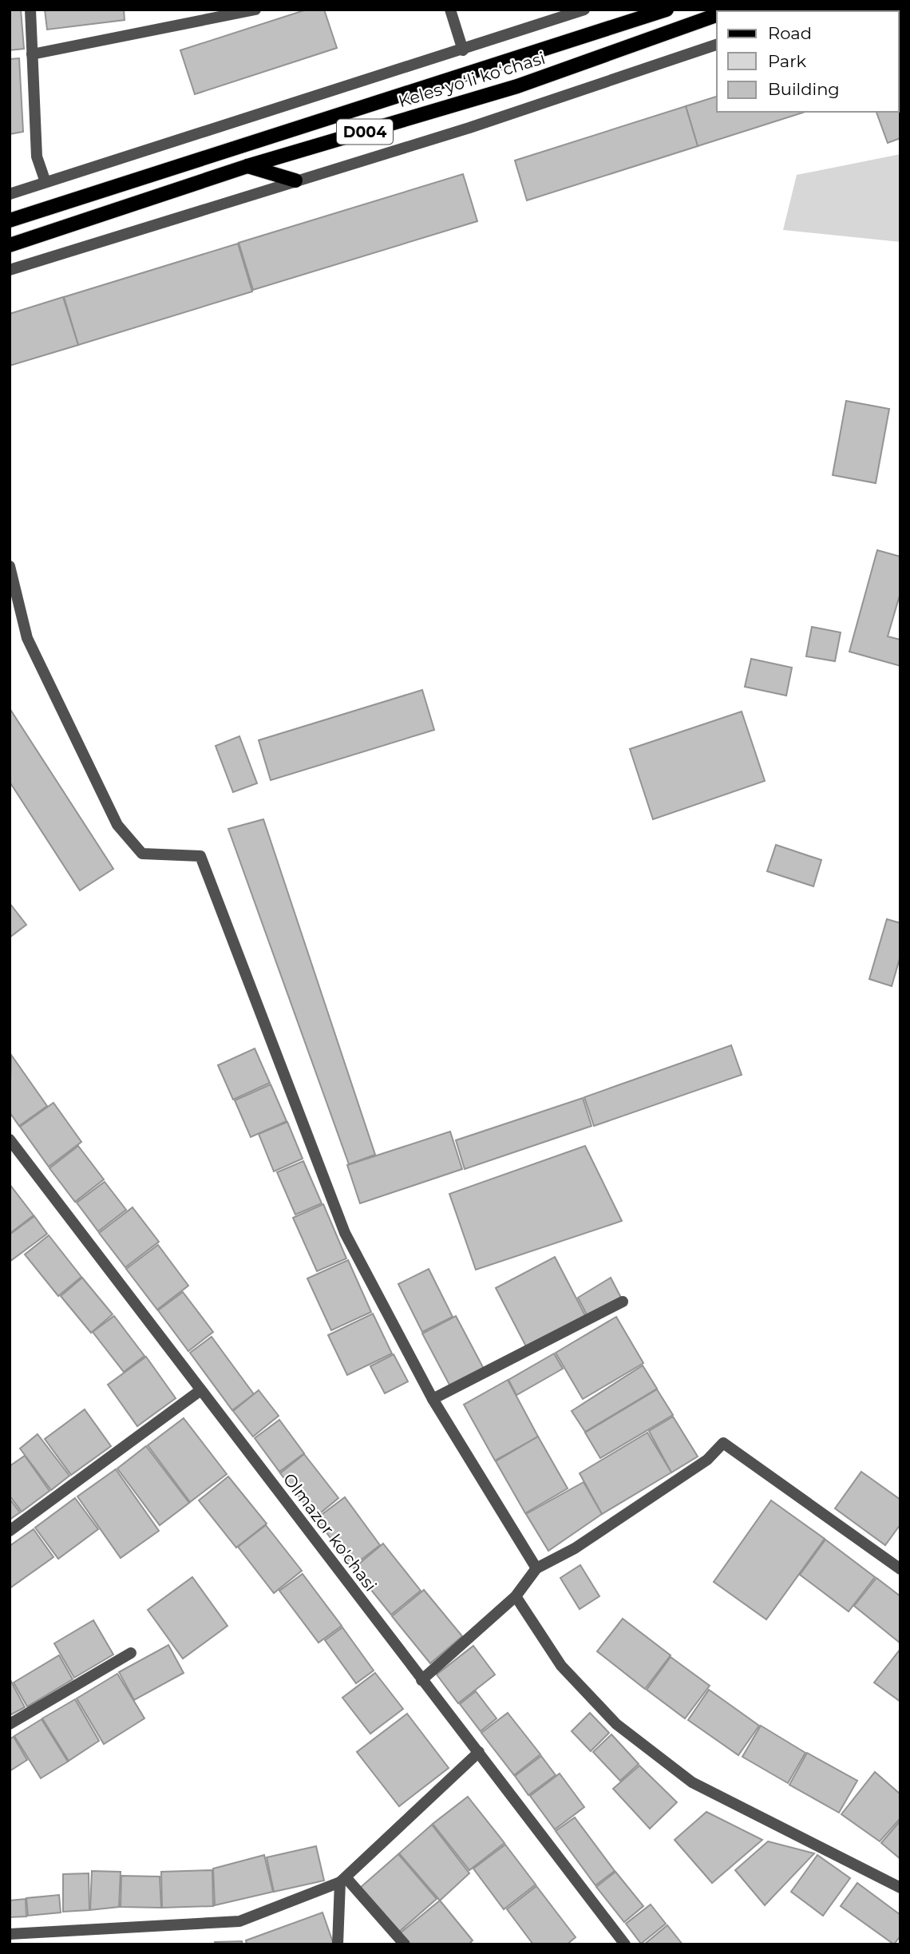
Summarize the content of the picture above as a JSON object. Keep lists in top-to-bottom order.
{
  "streets": {
    "main road": ["Keles yoʻli koʻchasi", "D004"],
    "street": ["Olmazor ko'chasi"]
  },
  "legend": ["Road", "Park", "Building"]
}
